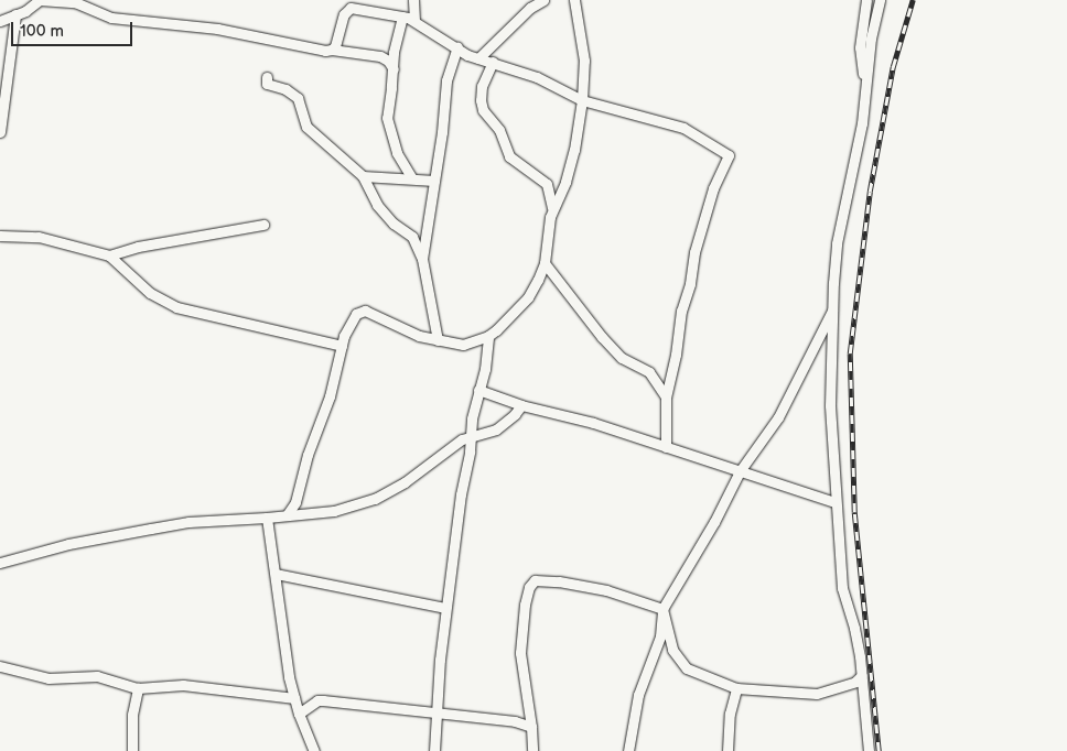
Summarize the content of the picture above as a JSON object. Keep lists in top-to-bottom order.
{
  "scale_bar": "100 m"
}
